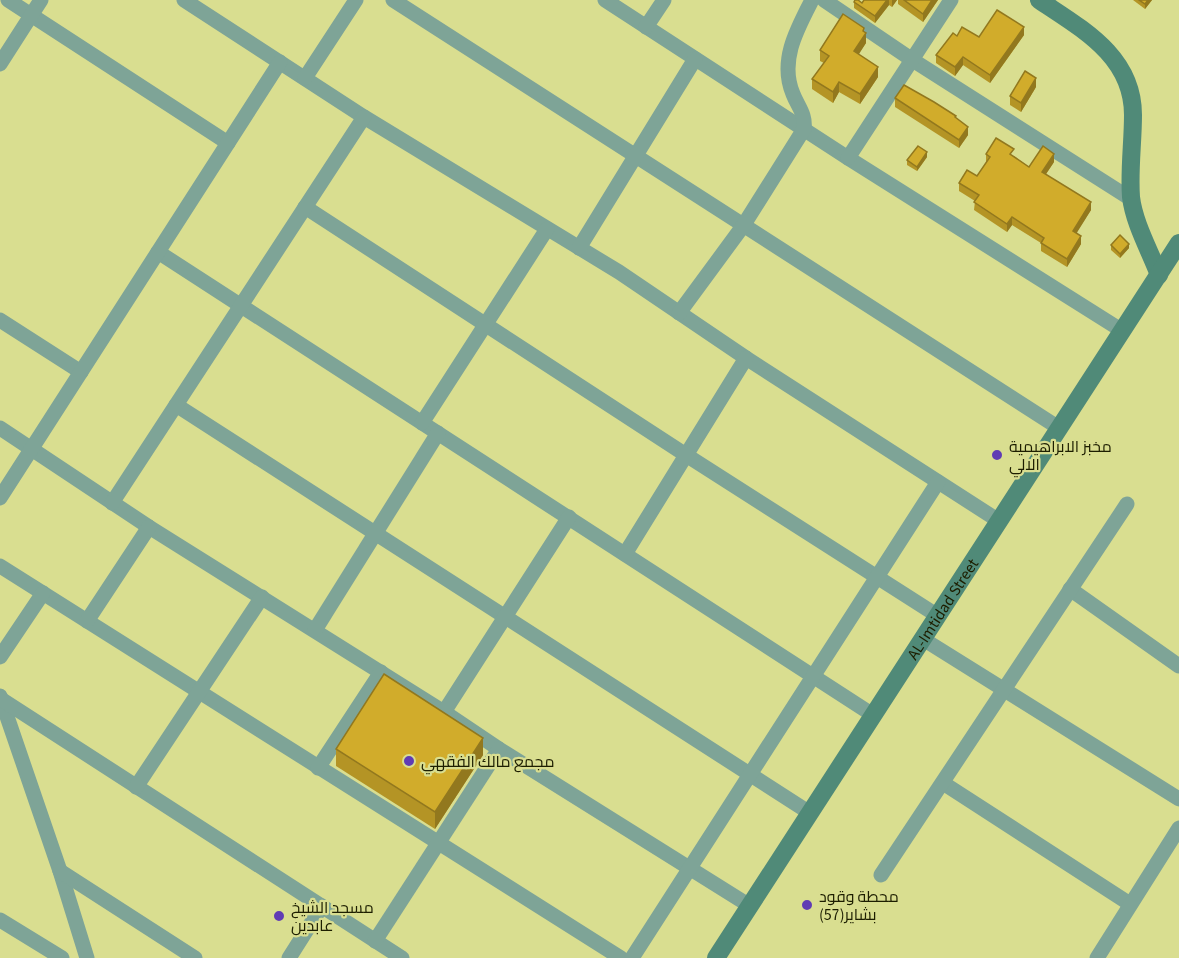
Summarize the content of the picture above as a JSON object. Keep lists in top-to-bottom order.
{
  "streets": {
    "street": ["AL-Imtidad Street"]
  },
  "places": [
    "مخبز الابراهيمية الالي",
    "مجمع مالك الفقهي",
    "محطة وقود بشاير(57)",
    "مسجد الشيخ عابدين"
  ]
}
